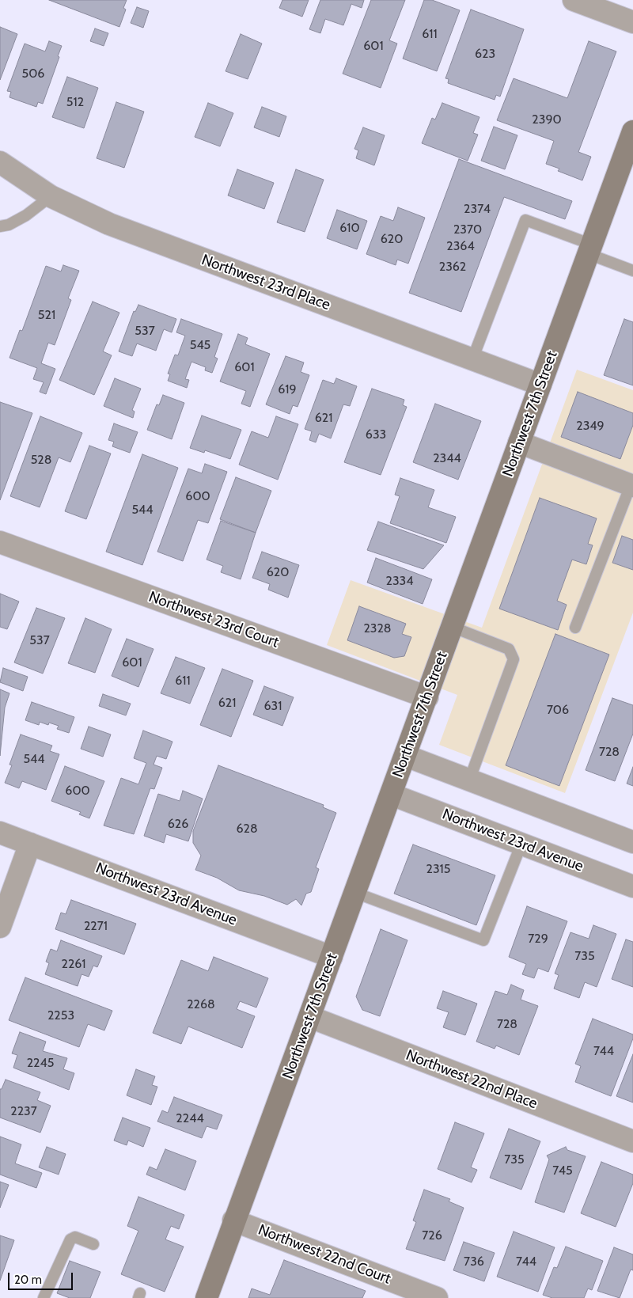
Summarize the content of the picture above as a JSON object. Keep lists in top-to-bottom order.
{
  "streets": {
    "main road": ["Northwest 7th Street"],
    "street": [
      "Northwest 23rd Place",
      "Northwest 23rd Court",
      "Northwest 23rd Avenue",
      "Northwest 22nd Place",
      "Northwest 22nd Court"
    ]
  },
  "crossings": [
    ["Northwest 23rd Place", "Northwest 7th Street"],
    ["Northwest 7th Street", "Northwest 23rd Court"],
    ["Northwest 7th Street", "Northwest 23rd Avenue"],
    ["Northwest 7th Street", "Northwest 22nd Place"],
    ["Northwest 7th Street", "Northwest 22nd Court"]
  ],
  "house_numbers": [
    "611",
    "601",
    "623",
    "506",
    "512",
    "2390",
    "2374",
    "610",
    "2370",
    "620",
    "2364",
    "2362",
    "521",
    "537",
    "545",
    "601",
    "619",
    "621",
    "2349",
    "633",
    "2344",
    "528",
    "600",
    "544",
    "620",
    "2334",
    "2328",
    "537",
    "601",
    "611",
    "621",
    "631",
    "706",
    "728",
    "544",
    "600",
    "626",
    "628",
    "2315",
    "2271",
    "729",
    "735",
    "2261",
    "2268",
    "2253",
    "728",
    "744",
    "2245",
    "2237",
    "2244",
    "735",
    "745",
    "726",
    "736",
    "744"
  ],
  "scale_bar": "20 m"
}
